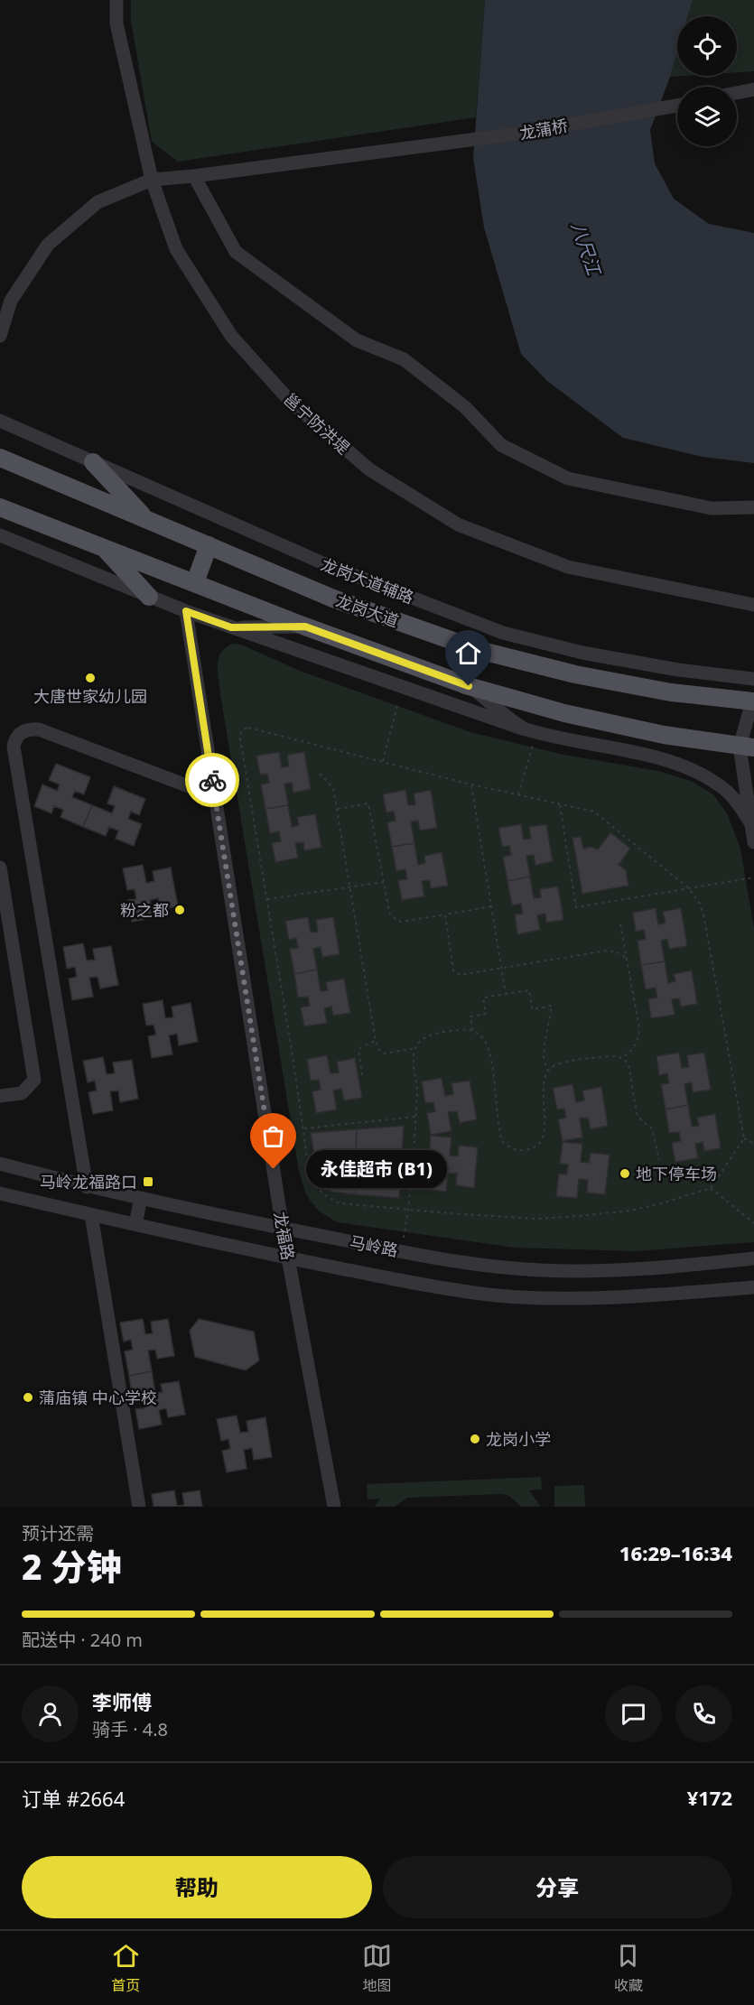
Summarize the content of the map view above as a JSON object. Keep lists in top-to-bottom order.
{
  "streets": {
    "main road": ["龙岗大道"],
    "street": [
      "龙蒲桥",
      "邕宁防洪堤",
      "龙岗大道辅路",
      "龙福路",
      "马岭路"
    ]
  },
  "crossings": [
    ["龙蒲桥", "邕宁防洪堤"],
    ["龙福路", "马岭路"]
  ],
  "water": ["八尺江"],
  "places": {
    "other": [
      "大唐世家幼儿园",
      "粉之都",
      "永佳超市 (B1)",
      "地下停车场",
      "蒲庙镇 中心学校",
      "龙岗小学"
    ],
    "transit": ["马岭龙福路口"]
  },
  "page": {
    "bubble": "永佳超市 (B1)",
    "heading": ["2 分钟", "预计还需", "16:29–16:34"],
    "panel": [
      "李师傅",
      "骑手 · 4.8",
      "订单 #2664",
      "¥172"
    ],
    "bar": "配送中 · 240 m",
    "buttons": ["帮助", "分享"],
    "tabs": ["首页", "地图", "收藏"]
  }
}
